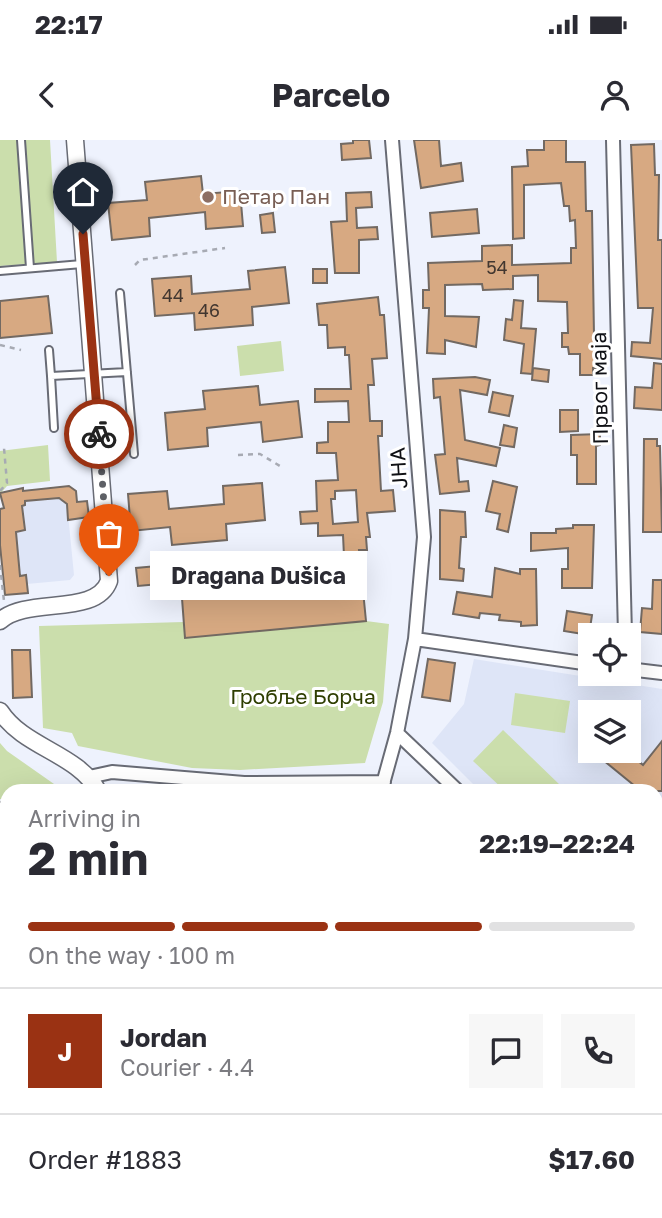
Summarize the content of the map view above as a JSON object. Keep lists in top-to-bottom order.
{
  "streets": {
    "street": ["Првог маја", "ЈНА"]
  },
  "parks": ["Гробље Борча"],
  "places": ["Петар Пан", "Dragana Dušica"],
  "house_numbers": ["54", "44", "46"],
  "page": {
    "status": "22:17",
    "header": "Parcelo",
    "bubble": "Dragana Dušica",
    "heading": ["2 min", "Arriving in", "22:19–22:24"],
    "panel": [
      "Jordan",
      "Courier · 4.4",
      "Order #1883",
      "$17.60"
    ],
    "bar": "On the way · 100 m",
    "round": "J"
  }
}
